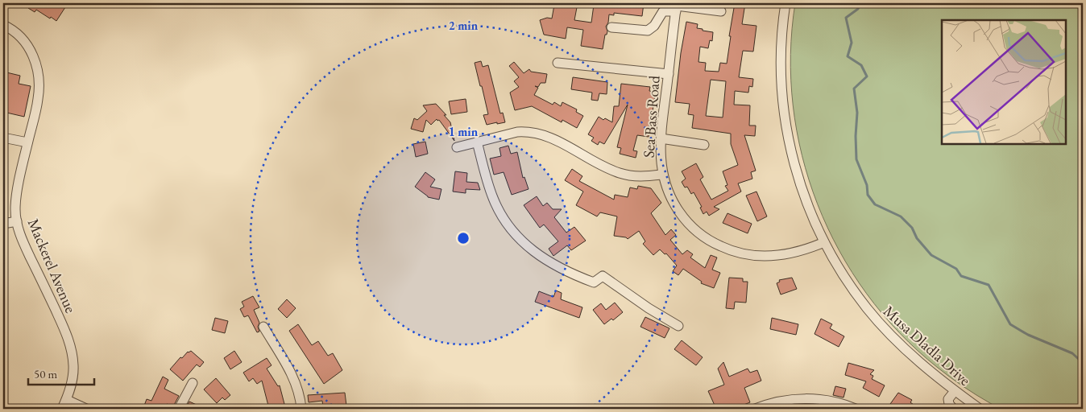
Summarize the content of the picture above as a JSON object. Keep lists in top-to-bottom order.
{
  "streets": {
    "street": ["Sea Bass Road", "Mackerel Avenue", "Musa Dladla Drive"]
  },
  "crossings": [
    ["Sea Bass Road", "Musa Dladla Drive"]
  ],
  "scale_bar": "50 m",
  "rings": ["2 min", "1 min"]
}
